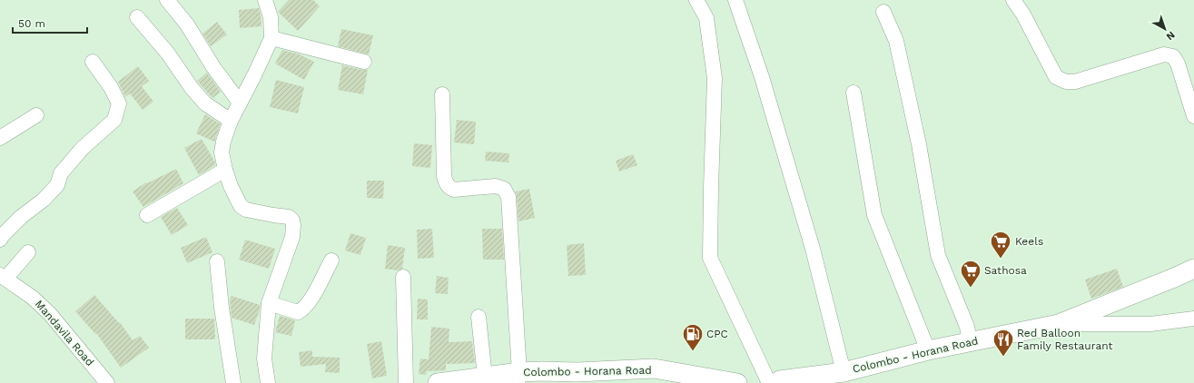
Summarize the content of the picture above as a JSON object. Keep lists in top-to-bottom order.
{
  "streets": {
    "main road": ["Colombo - Horana Road"],
    "street": ["Mandavila Road"]
  },
  "places": {
    "supermarket": ["Keels", "Sathosa"],
    "fuel station": ["CPC"],
    "restaurant": ["Red Balloon Family Restaurant"]
  },
  "scale_bar": "50 m",
  "north": "bottom right"
}
